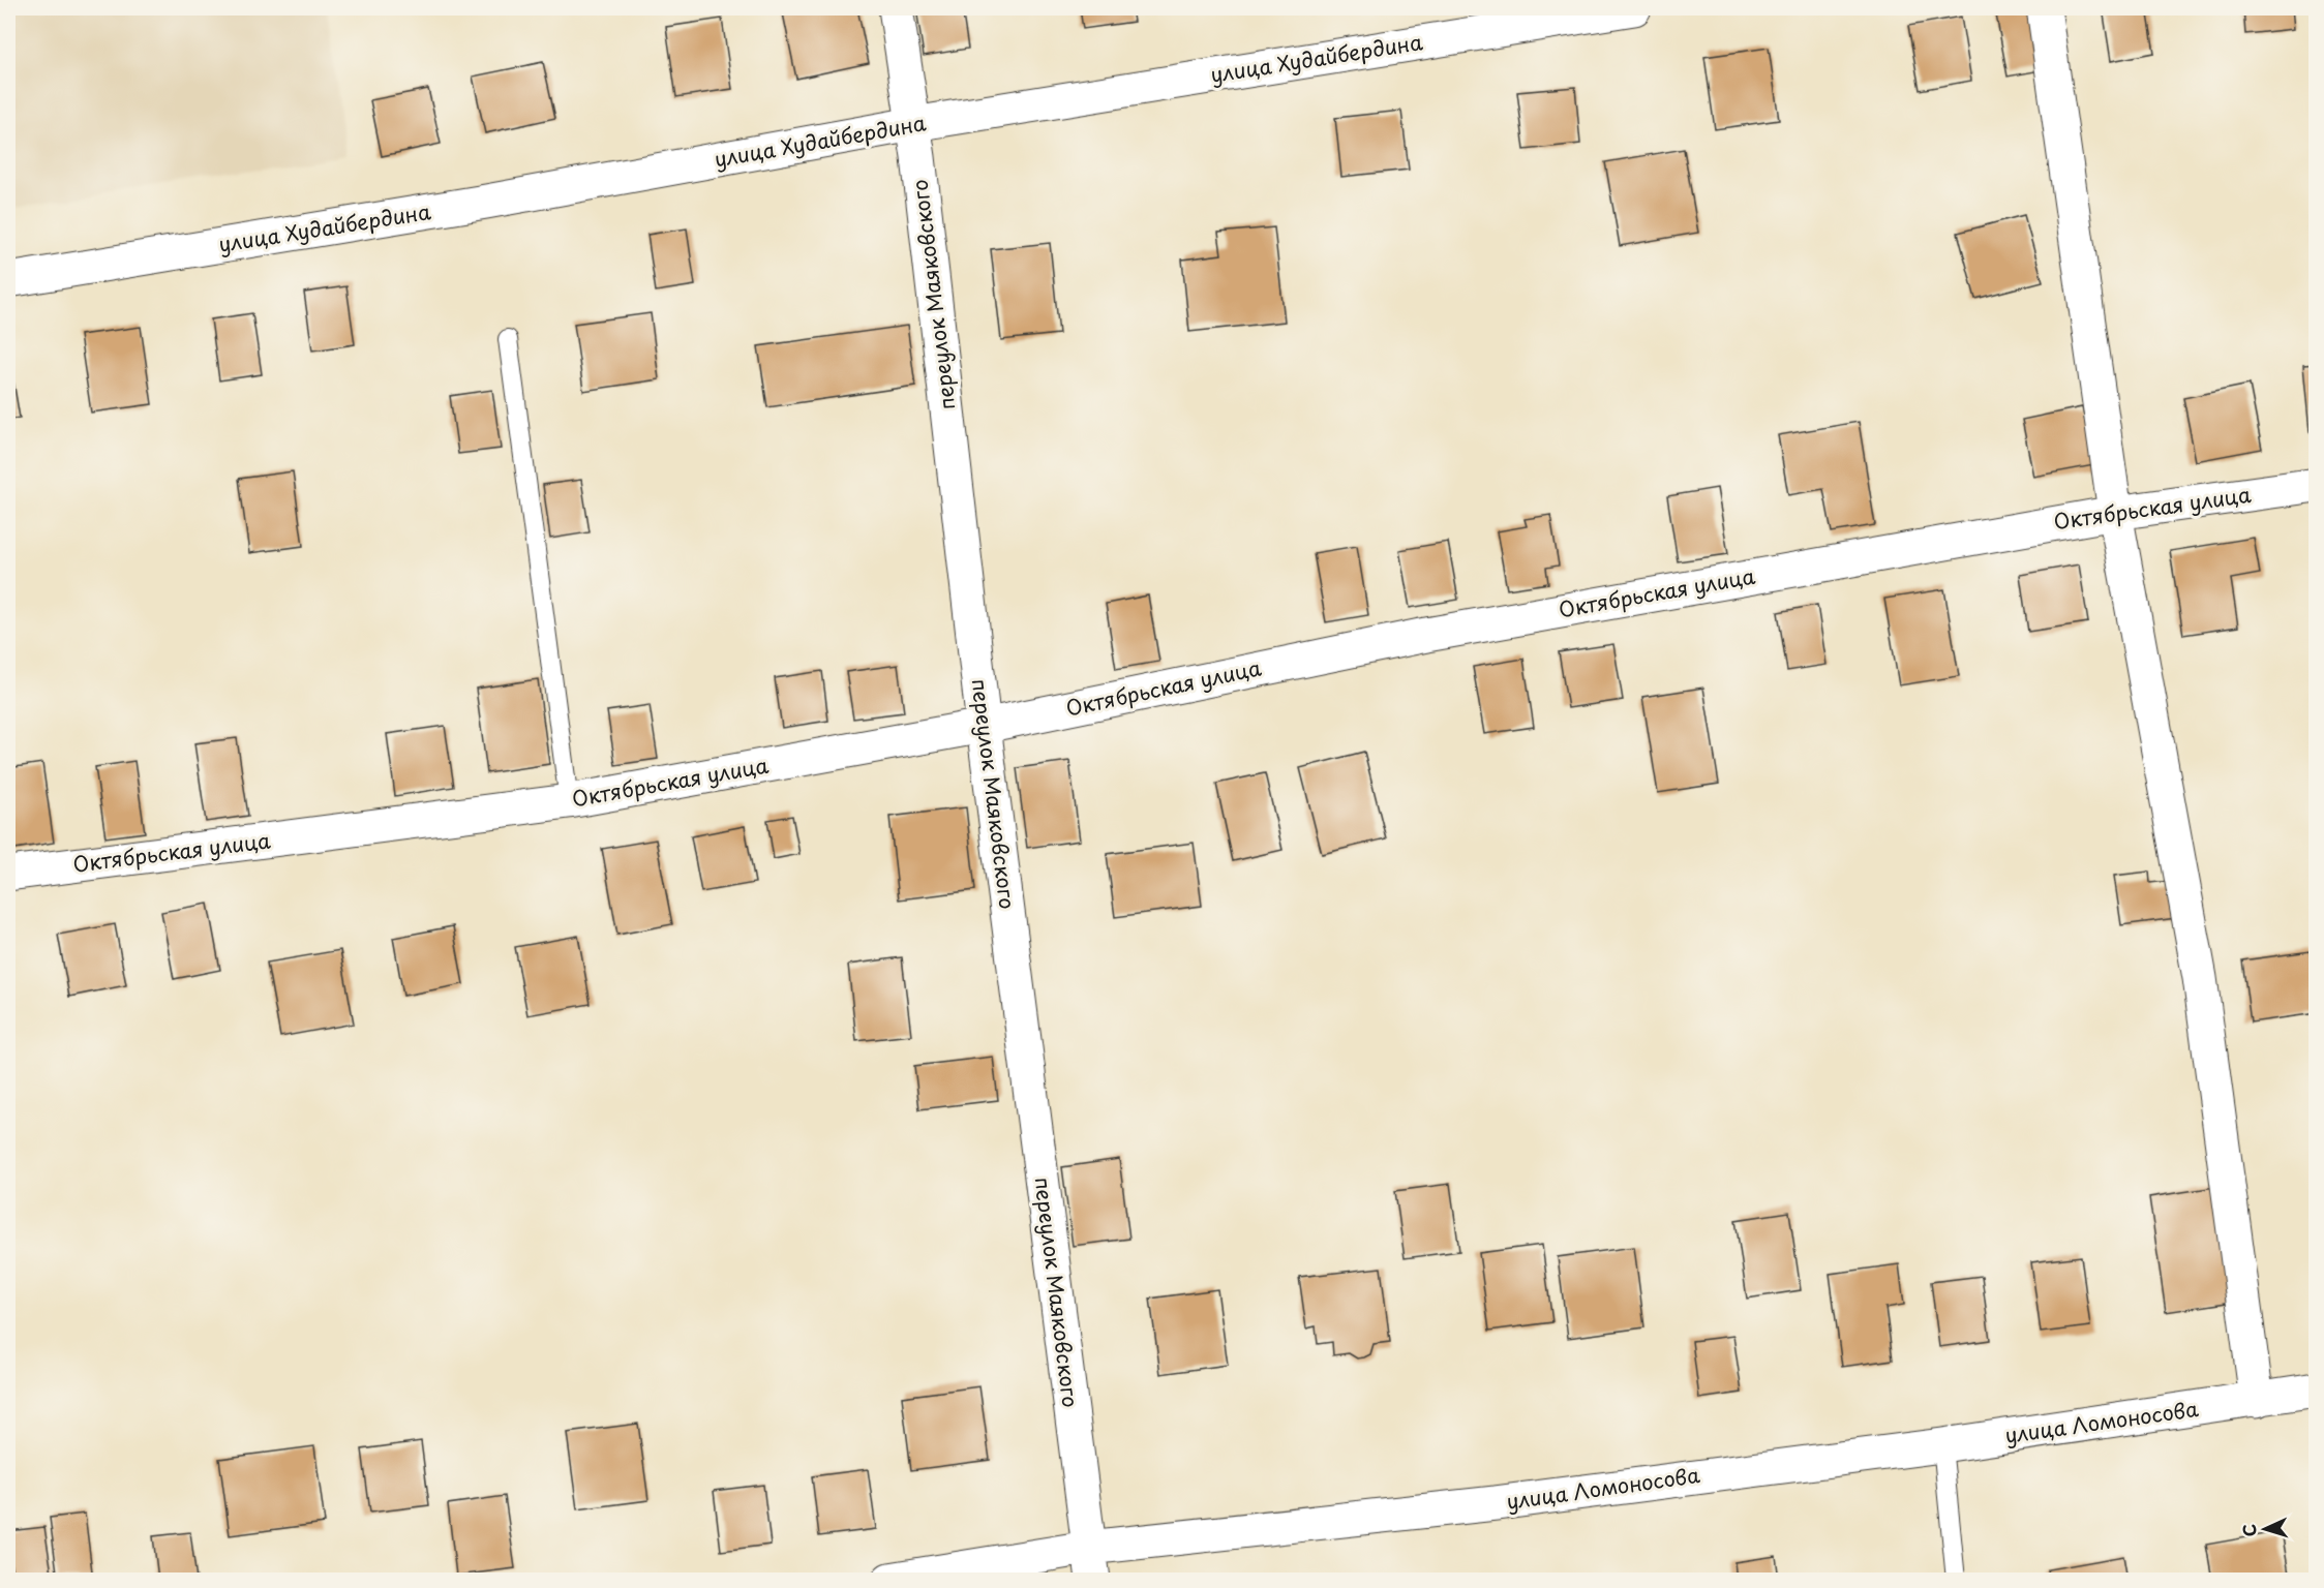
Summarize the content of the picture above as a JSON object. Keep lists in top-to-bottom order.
{
  "streets": {
    "street": [
      "улица Худайбердина",
      "переулок Маяковского",
      "Октябрьская улица",
      "улица Ломоносова"
    ]
  },
  "crossings": [
    ["улица Худайбердина", "переулок Маяковского"],
    ["переулок Маяковского", "Октябрьская улица"],
    ["переулок Маяковского", "улица Ломоносова"]
  ],
  "north": "left"
}
